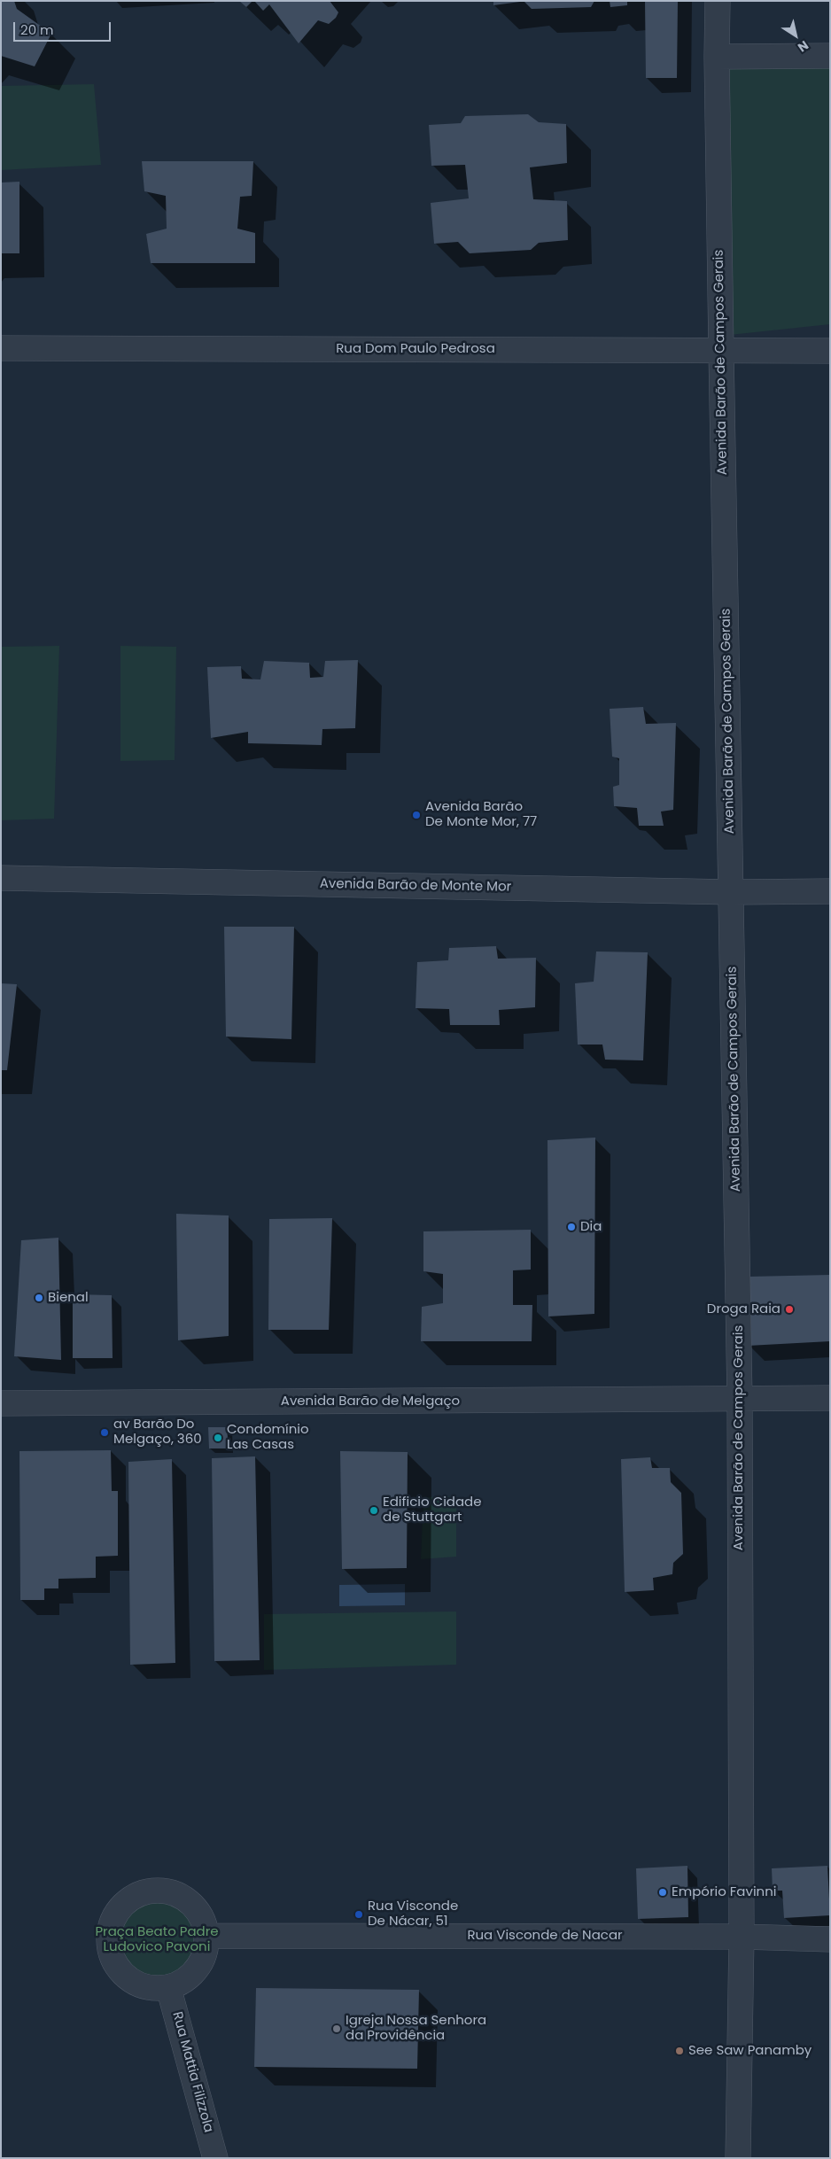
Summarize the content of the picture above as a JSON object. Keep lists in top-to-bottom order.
{
  "streets": {
    "street": [
      "Rua Dom Paulo Pedrosa",
      "Avenida Barão de Campos Gerais",
      "Avenida Barão de Monte Mor",
      "Avenida Barão de Melgaço",
      "Rua Visconde de Nacar",
      "Rua Mattia Filizzola"
    ]
  },
  "crossings": [
    ["Rua Dom Paulo Pedrosa", "Avenida Barão de Campos Gerais"],
    ["Avenida Barão de Campos Gerais", "Avenida Barão de Monte Mor"],
    ["Avenida Barão de Campos Gerais", "Avenida Barão de Melgaço"],
    ["Avenida Barão de Campos Gerais", "Rua Visconde de Nacar"],
    ["Rua Visconde de Nacar", "Rua Mattia Filizzola"]
  ],
  "parks": ["Praça Beato Padre Ludovico Pavoni"],
  "places": [
    "Avenida Barão De Monte Mor, 77",
    "Dia",
    "Bienal",
    "Droga Raia",
    "av Barão Do Melgaço, 360",
    "Condomínio Las Casas",
    "Edificio Cidade de Stuttgart",
    "Empório Favinni",
    "Rua Visconde De Nácar, 51",
    "Igreja Nossa Senhora da Providência",
    "See Saw Panamby"
  ],
  "scale_bar": "20 m",
  "north": "bottom right"
}
